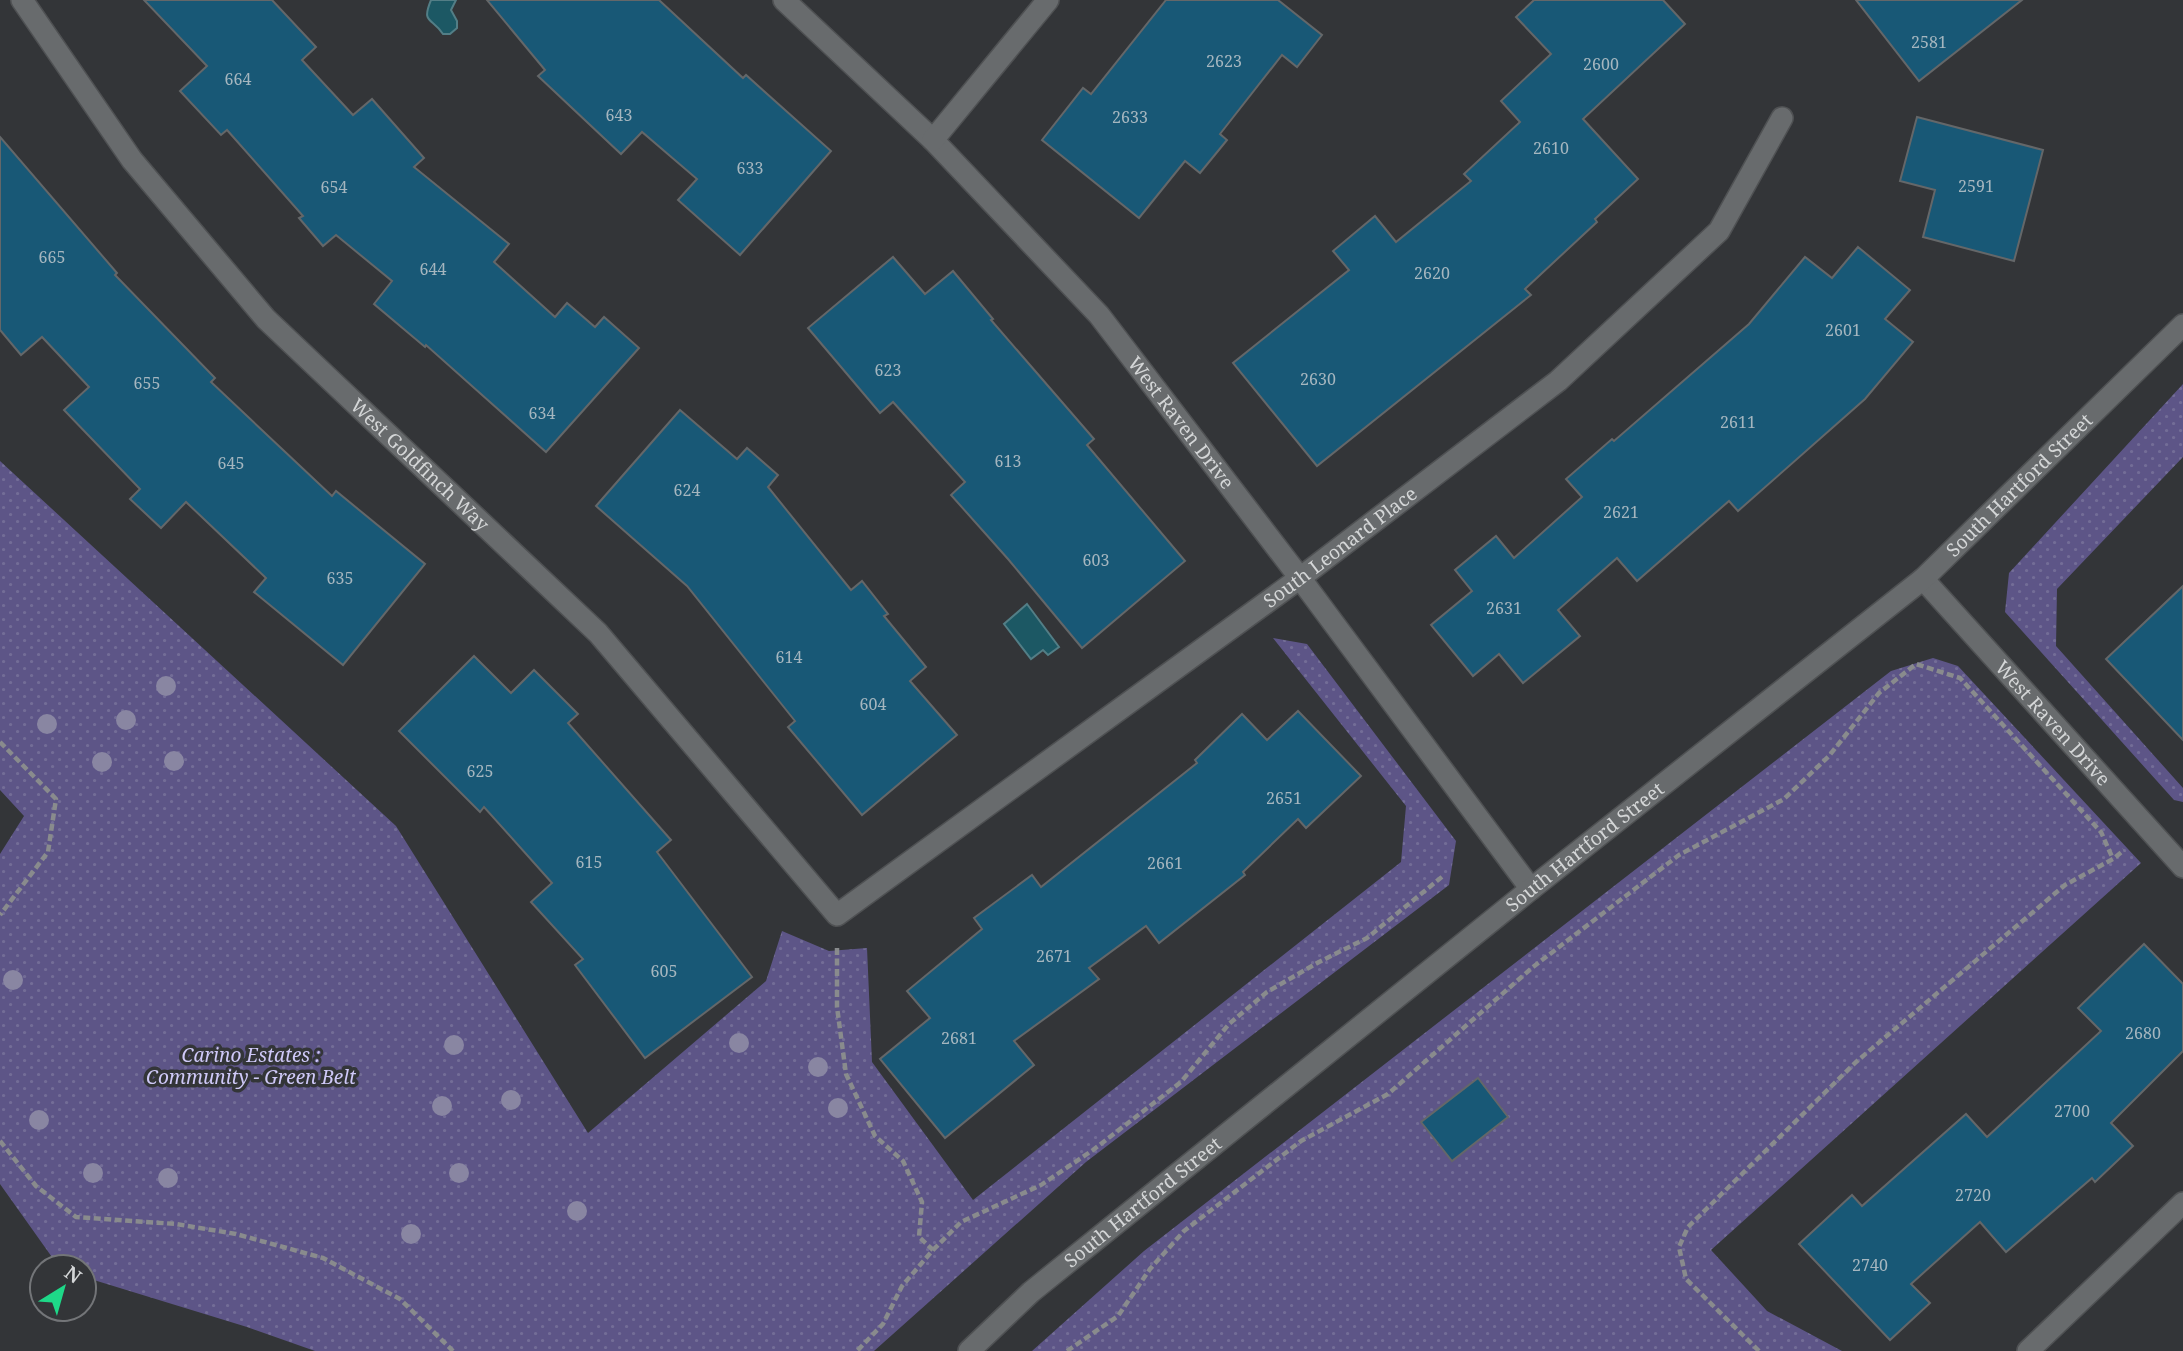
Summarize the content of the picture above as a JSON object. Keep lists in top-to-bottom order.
{
  "streets": {
    "street": [
      "West Raven Drive",
      "West Goldfinch Way",
      "South Hartford Street",
      "South Leonard Place"
    ]
  },
  "crossings": [
    ["West Raven Drive", "South Hartford Street"],
    ["West Raven Drive", "South Leonard Place"],
    ["West Goldfinch Way", "South Leonard Place"]
  ],
  "parks": ["Carino Estates : Community - Green Belt"],
  "house_numbers": [
    "2581",
    "2623",
    "2600",
    "664",
    "643",
    "2633",
    "2610",
    "633",
    "2591",
    "654",
    "665",
    "644",
    "2620",
    "2601",
    "623",
    "2630",
    "655",
    "634",
    "2611",
    "613",
    "645",
    "624",
    "2621",
    "603",
    "635",
    "2631",
    "614",
    "604",
    "625",
    "2651",
    "615",
    "2661",
    "2671",
    "605",
    "2680",
    "2681",
    "2700",
    "2720",
    "2740"
  ],
  "north": "top right"
}
